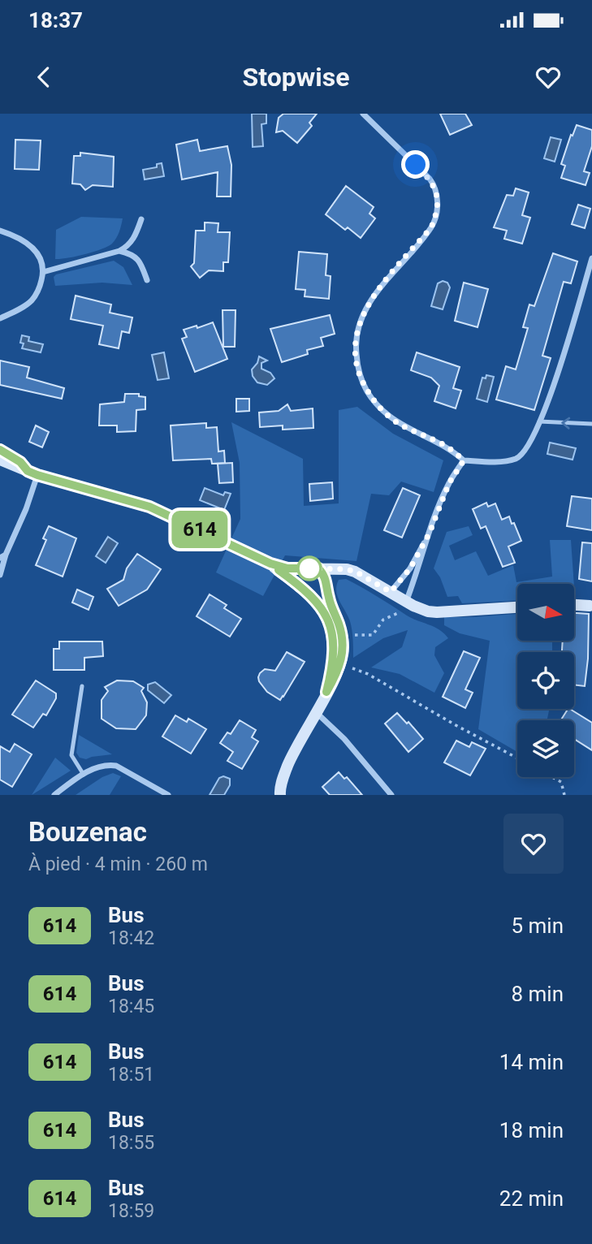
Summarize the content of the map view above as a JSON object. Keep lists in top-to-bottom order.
{
  "lines": ["bus line 614"],
  "north": "right",
  "page": {
    "status": "18:37",
    "header": "Stopwise",
    "on_map": "614",
    "heading": ["Bouzenac", "À pied · 4 min · 260 m"],
    "list": [
      {
        "mark": "614",
        "name": "Bus",
        "note": "18:42",
        "value": "5 min"
      },
      {
        "mark": "614",
        "name": "Bus",
        "note": "18:45",
        "value": "8 min"
      },
      {
        "mark": "614",
        "name": "Bus",
        "note": "18:51",
        "value": "14 min"
      },
      {
        "mark": "614",
        "name": "Bus",
        "note": "18:55",
        "value": "18 min"
      },
      {
        "mark": "614",
        "name": "Bus",
        "note": "18:59",
        "value": "22 min"
      }
    ]
  }
}
